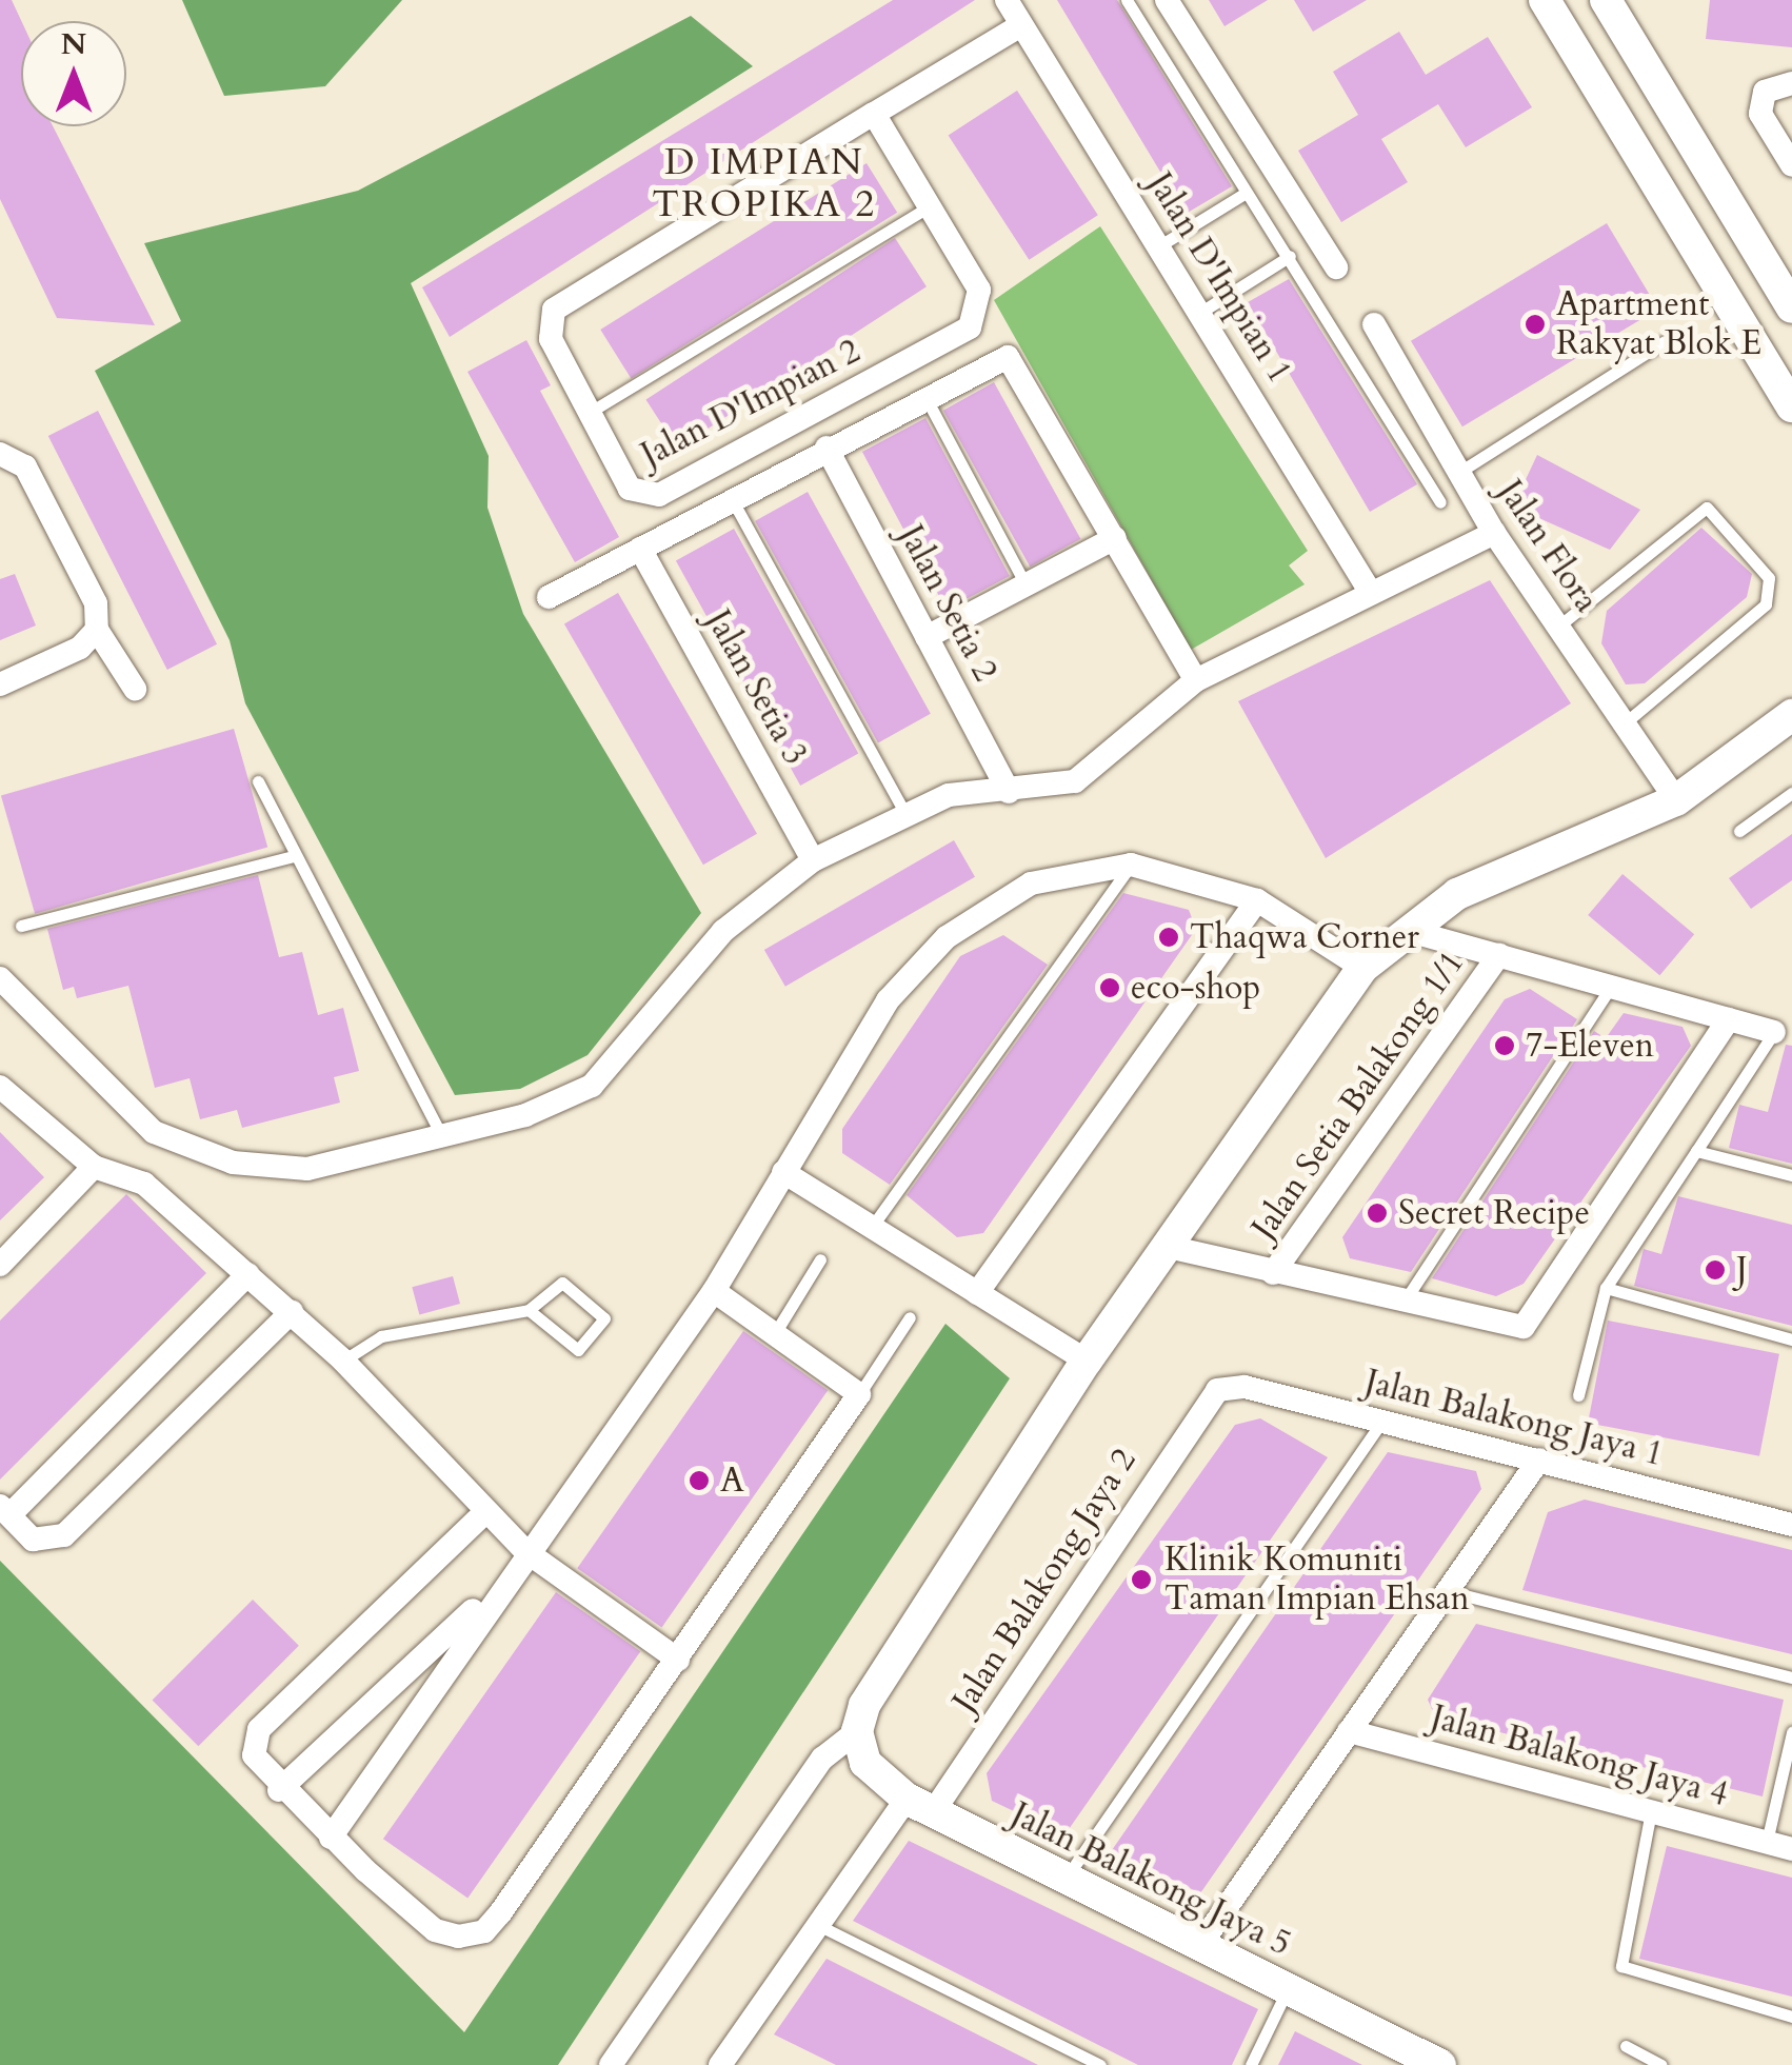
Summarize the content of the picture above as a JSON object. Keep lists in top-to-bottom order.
{
  "streets": {
    "street": [
      "Jalan D'Impian 1",
      "Jalan D'Impian 2",
      "Jalan Flora",
      "Jalan Setia 2",
      "Jalan Setia 3",
      "Jalan Setia Balakong 1/1",
      "Jalan Balakong Jaya 1",
      "Jalan Balakong Jaya 2",
      "Jalan Balakong Jaya 4",
      "Jalan Balakong Jaya 5"
    ]
  },
  "crossings": [
    ["Jalan D'Impian 1", "Jalan D'Impian 2"],
    ["Jalan Balakong Jaya 1", "Jalan Balakong Jaya 2"],
    ["Jalan Balakong Jaya 2", "Jalan Balakong Jaya 5"]
  ],
  "districts": ["D IMPIAN TROPIKA 2"],
  "places": [
    "Apartment Rakyat Blok E",
    "Thaqwa Corner",
    "eco-shop",
    "7-Eleven",
    "Secret Recipe",
    "J",
    "A",
    "Klinik Komuniti Taman Impian Ehsan"
  ],
  "north": "top"
}
